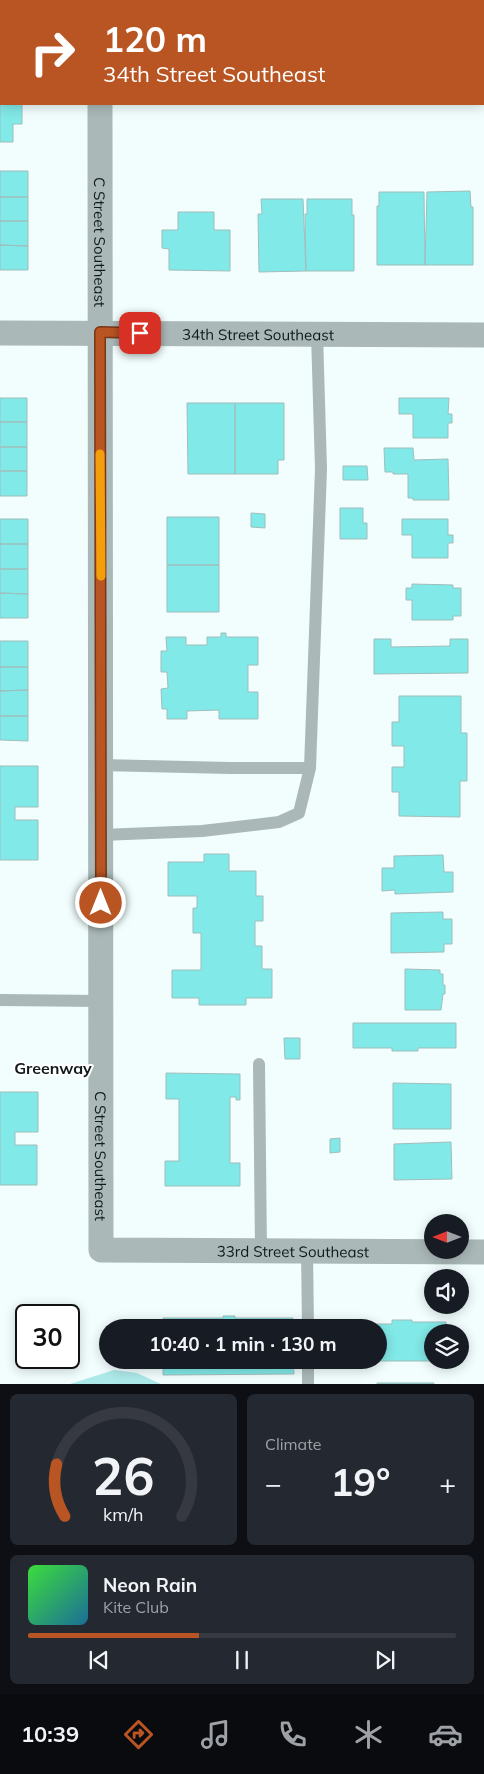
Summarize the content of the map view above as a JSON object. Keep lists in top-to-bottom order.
{
  "streets": {
    "street": ["C Street Southeast", "34th Street Southeast", "33rd Street Southeast"]
  },
  "crossings": [
    ["C Street Southeast", "34th Street Southeast"],
    ["C Street Southeast", "33rd Street Southeast"]
  ],
  "districts": ["Greenway"],
  "north": "left",
  "page": {
    "turn": ["120 m", "34th Street Southeast"],
    "limit": "30",
    "trip": "10:40 · 1 min · 130 m",
    "tile": "Climate",
    "heat": ["−", "19°", "+"],
    "song": ["Neon Rain", "Kite Club"],
    "tabs": "10:39",
    "gauge": ["26", "km/h"]
  }
}
